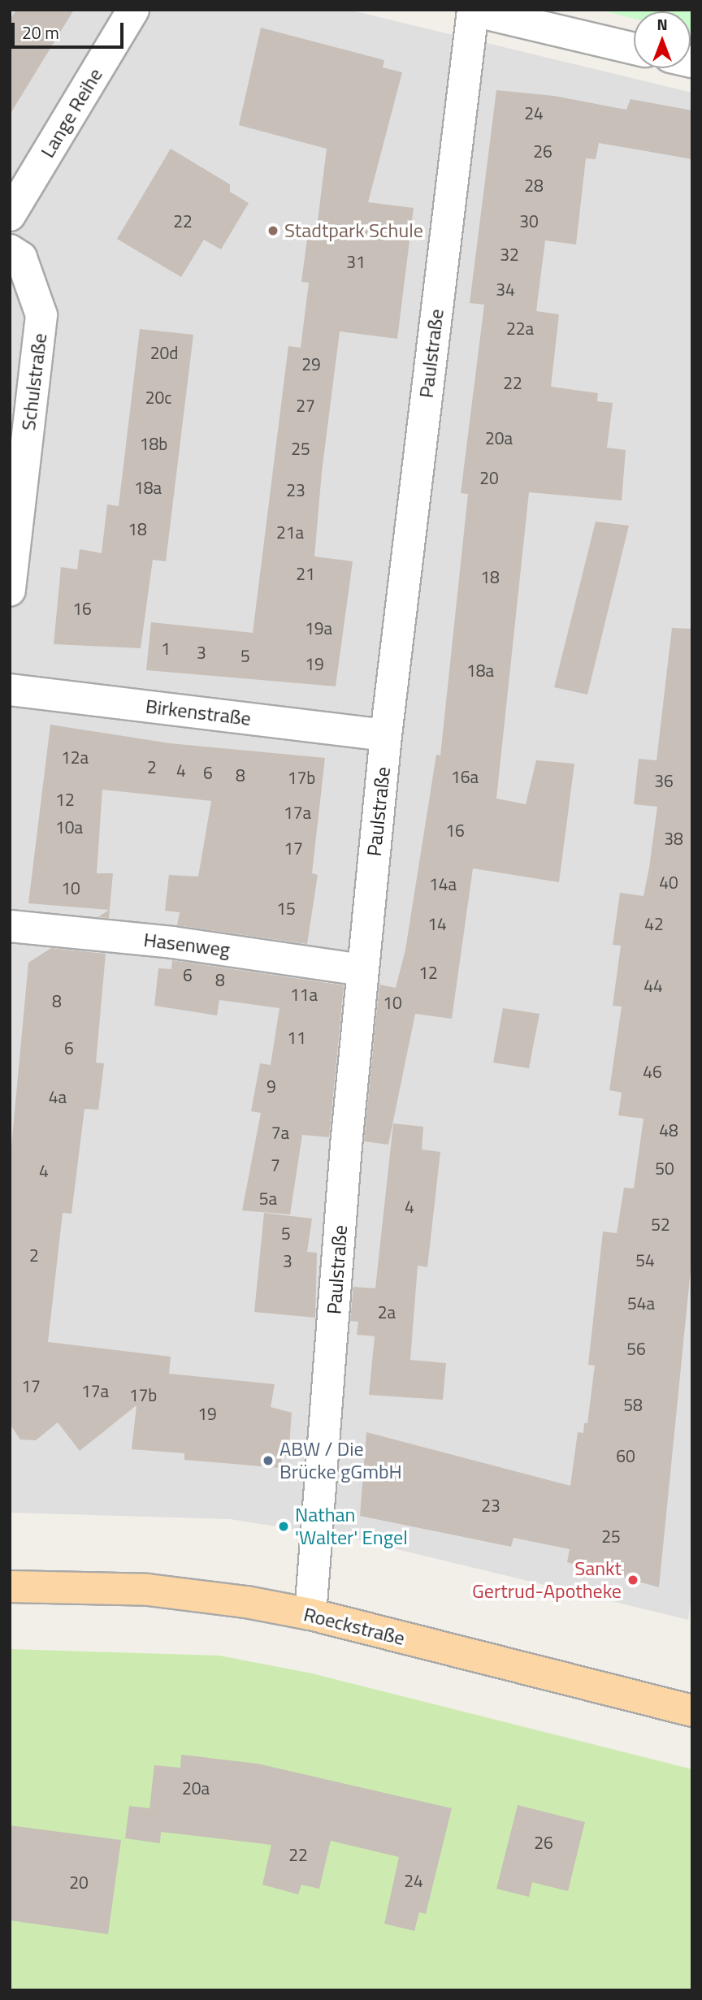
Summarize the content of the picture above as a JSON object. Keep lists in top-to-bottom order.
{
  "streets": {
    "main road": ["Roeckstraße"],
    "street": [
      "Lange Reihe",
      "Paulstraße",
      "Schulstraße",
      "Birkenstraße",
      "Hasenweg"
    ]
  },
  "crossings": [
    ["Paulstraße", "Birkenstraße"],
    ["Paulstraße", "Hasenweg"],
    ["Paulstraße", "Roeckstraße"]
  ],
  "places": [
    "Stadtpark Schule",
    "ABW / Die Brücke gGmbH",
    "Nathan 'Walter' Engel",
    "Sankt Gertrud-Apotheke"
  ],
  "house_numbers": [
    "24",
    "26",
    "28",
    "22",
    "30",
    "32",
    "31",
    "34",
    "22a",
    "20d",
    "29",
    "22",
    "20c",
    "27",
    "20a",
    "18b",
    "25",
    "20",
    "18a",
    "23",
    "18",
    "21a",
    "21",
    "18",
    "16",
    "19a",
    "1",
    "3",
    "5",
    "19",
    "18a",
    "12a",
    "2",
    "4",
    "6",
    "8",
    "16a",
    "17b",
    "36",
    "12",
    "17a",
    "10a",
    "16",
    "38",
    "17",
    "40",
    "14a",
    "10",
    "15",
    "14",
    "42",
    "12",
    "6",
    "8",
    "44",
    "11a",
    "8",
    "10",
    "11",
    "6",
    "46",
    "9",
    "4a",
    "48",
    "7a",
    "7",
    "50",
    "4",
    "5a",
    "4",
    "52",
    "5",
    "2",
    "54",
    "3",
    "54a",
    "2a",
    "56",
    "17",
    "17a",
    "17b",
    "58",
    "19",
    "60",
    "23",
    "25",
    "20a",
    "26",
    "22",
    "24",
    "20"
  ],
  "scale_bar": "20 m",
  "north": "top"
}
